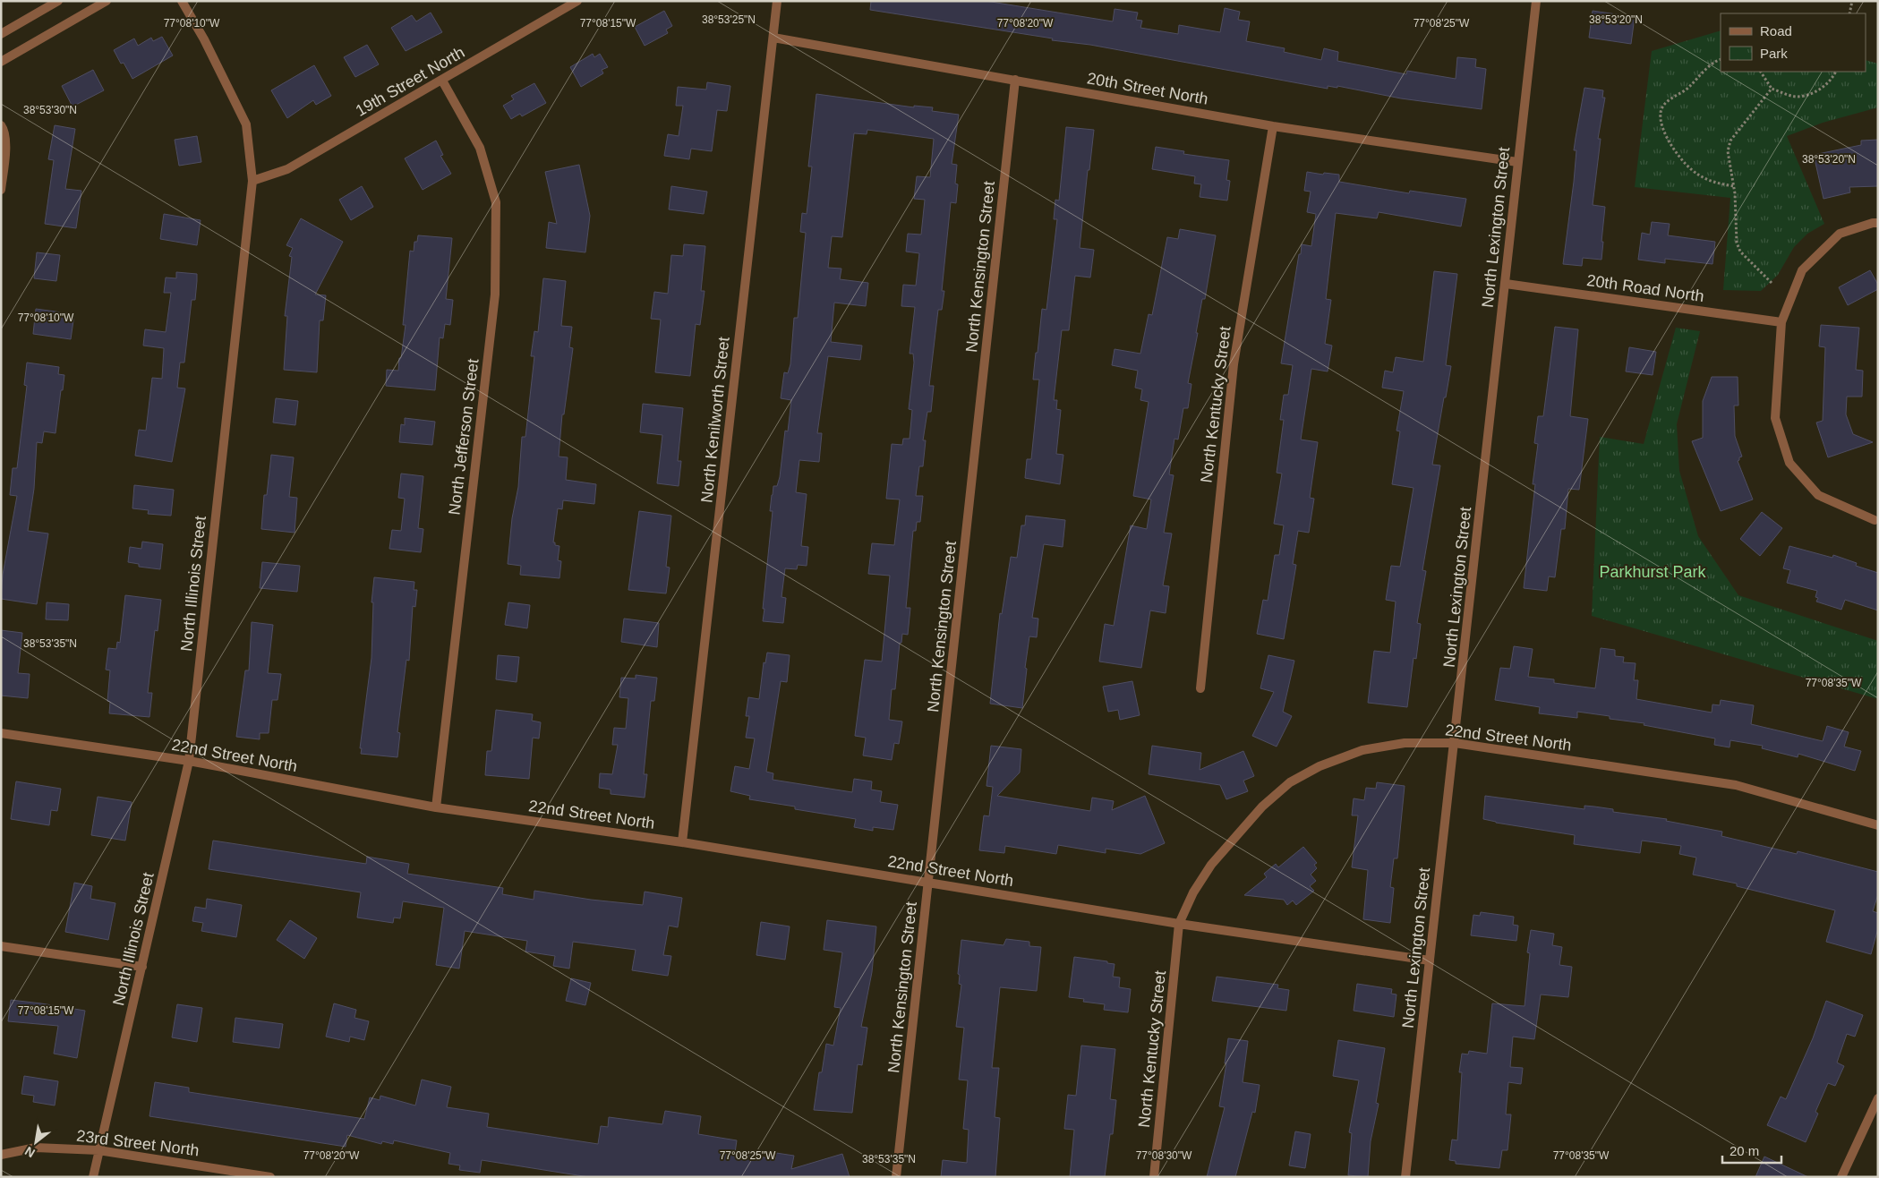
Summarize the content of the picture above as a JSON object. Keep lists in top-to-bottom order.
{
  "streets": {
    "street": [
      "19th Street North",
      "20th Street North",
      "North Lexington Street",
      "North Kensington Street",
      "20th Road North",
      "North Kentucky Street",
      "North Kenilworth Street",
      "North Jefferson Street",
      "North Illinois Street",
      "22nd Street North",
      "23rd Street North"
    ]
  },
  "crossings": [
    ["19th Street North", "North Jefferson Street"],
    ["19th Street North", "North Illinois Street"],
    ["20th Street North", "North Lexington Street"],
    ["20th Street North", "North Kensington Street"],
    ["20th Street North", "North Kentucky Street"],
    ["20th Street North", "North Kenilworth Street"],
    ["North Lexington Street", "20th Road North"],
    ["North Lexington Street", "22nd Street North"],
    ["North Kensington Street", "22nd Street North"],
    ["North Kentucky Street", "22nd Street North"],
    ["North Kenilworth Street", "22nd Street North"],
    ["North Jefferson Street", "22nd Street North"],
    ["North Illinois Street", "22nd Street North"],
    ["North Illinois Street", "23rd Street North"]
  ],
  "parks": ["Parkhurst Park"],
  "legend": ["Road", "Park"],
  "scale_bar": "20 m",
  "north": "bottom left",
  "coordinates": [
    "38°53'25\"N",
    "38°53'20\"N",
    "77°08'10\"W",
    "77°08'15\"W",
    "77°08'20\"W",
    "77°08'25\"W",
    "38°53'30\"N",
    "38°53'35\"N",
    "77°08'35\"W",
    "77°08'30\"W"
  ]
}
